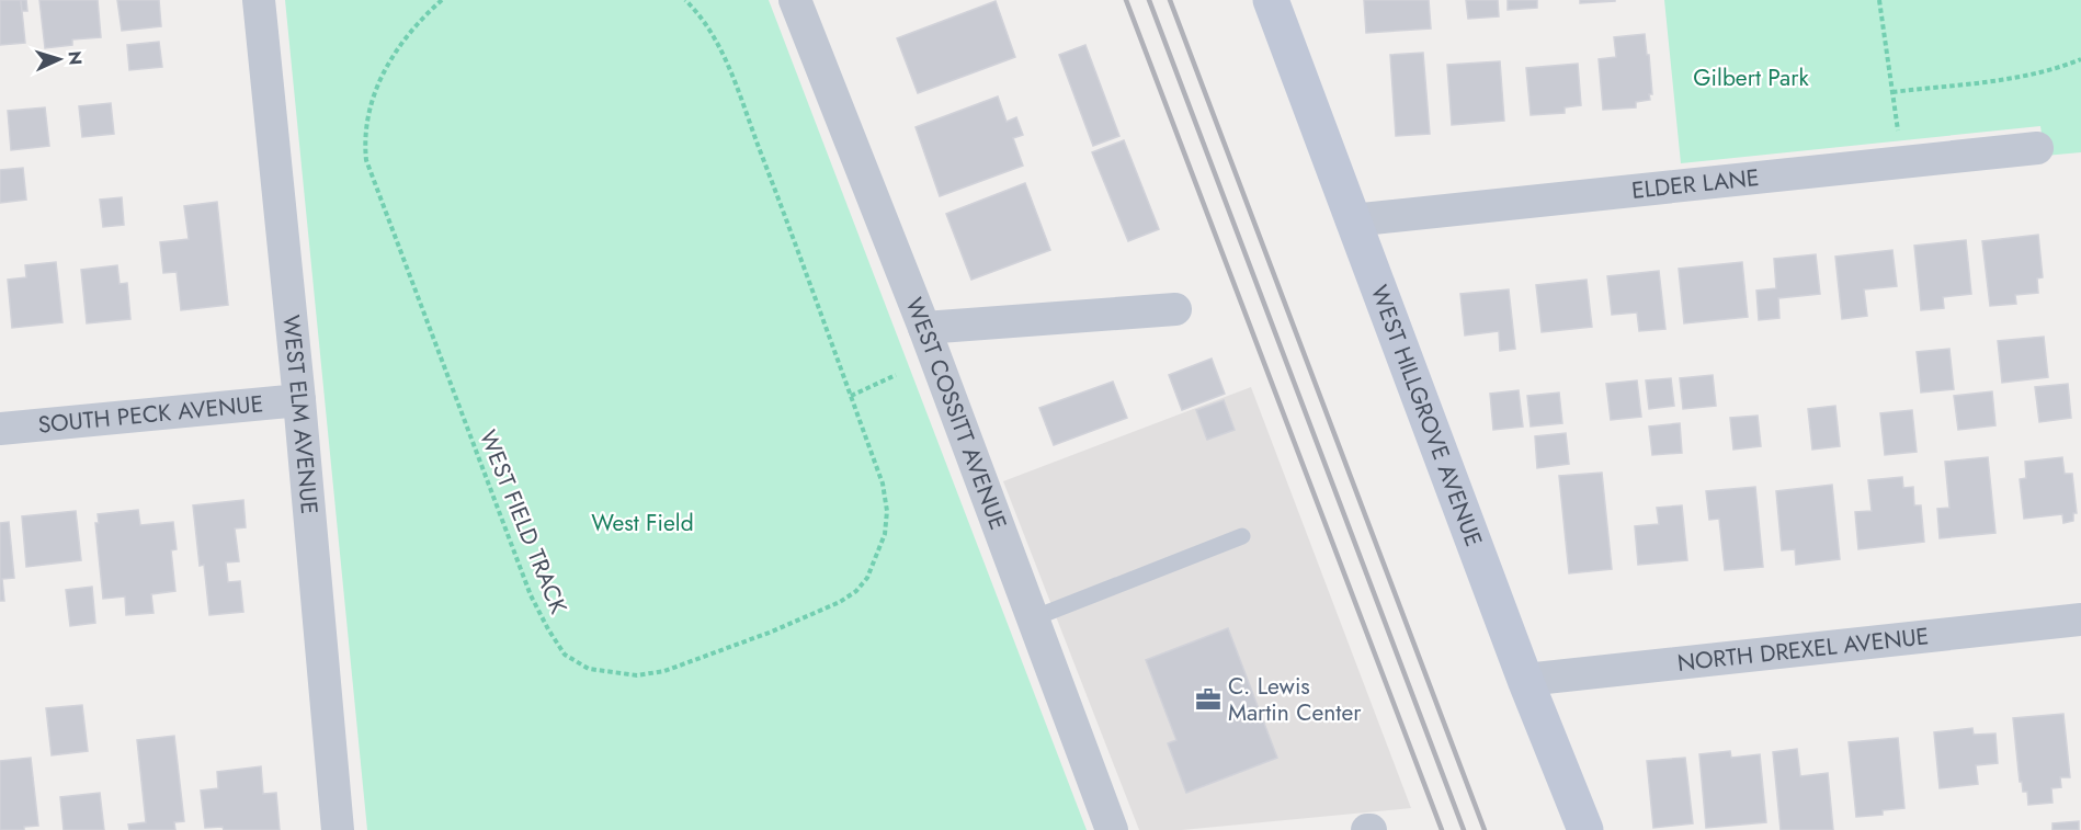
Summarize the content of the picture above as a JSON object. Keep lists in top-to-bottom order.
{
  "streets": {
    "street": [
      "ELDER LANE",
      "SOUTH PECK AVENUE",
      "WEST ELM AVENUE",
      "WEST COSSITT AVENUE",
      "WEST HILLGROVE AVENUE",
      "NORTH DREXEL AVENUE"
    ],
    "path": ["WEST FIELD TRACK"]
  },
  "crossings": [
    ["ELDER LANE", "WEST HILLGROVE AVENUE"],
    ["SOUTH PECK AVENUE", "WEST ELM AVENUE"],
    ["WEST HILLGROVE AVENUE", "NORTH DREXEL AVENUE"]
  ],
  "parks": ["Gilbert Park", "West Field"],
  "places": {
    "office": ["C. Lewis Martin Center"]
  },
  "north": "right"
}
